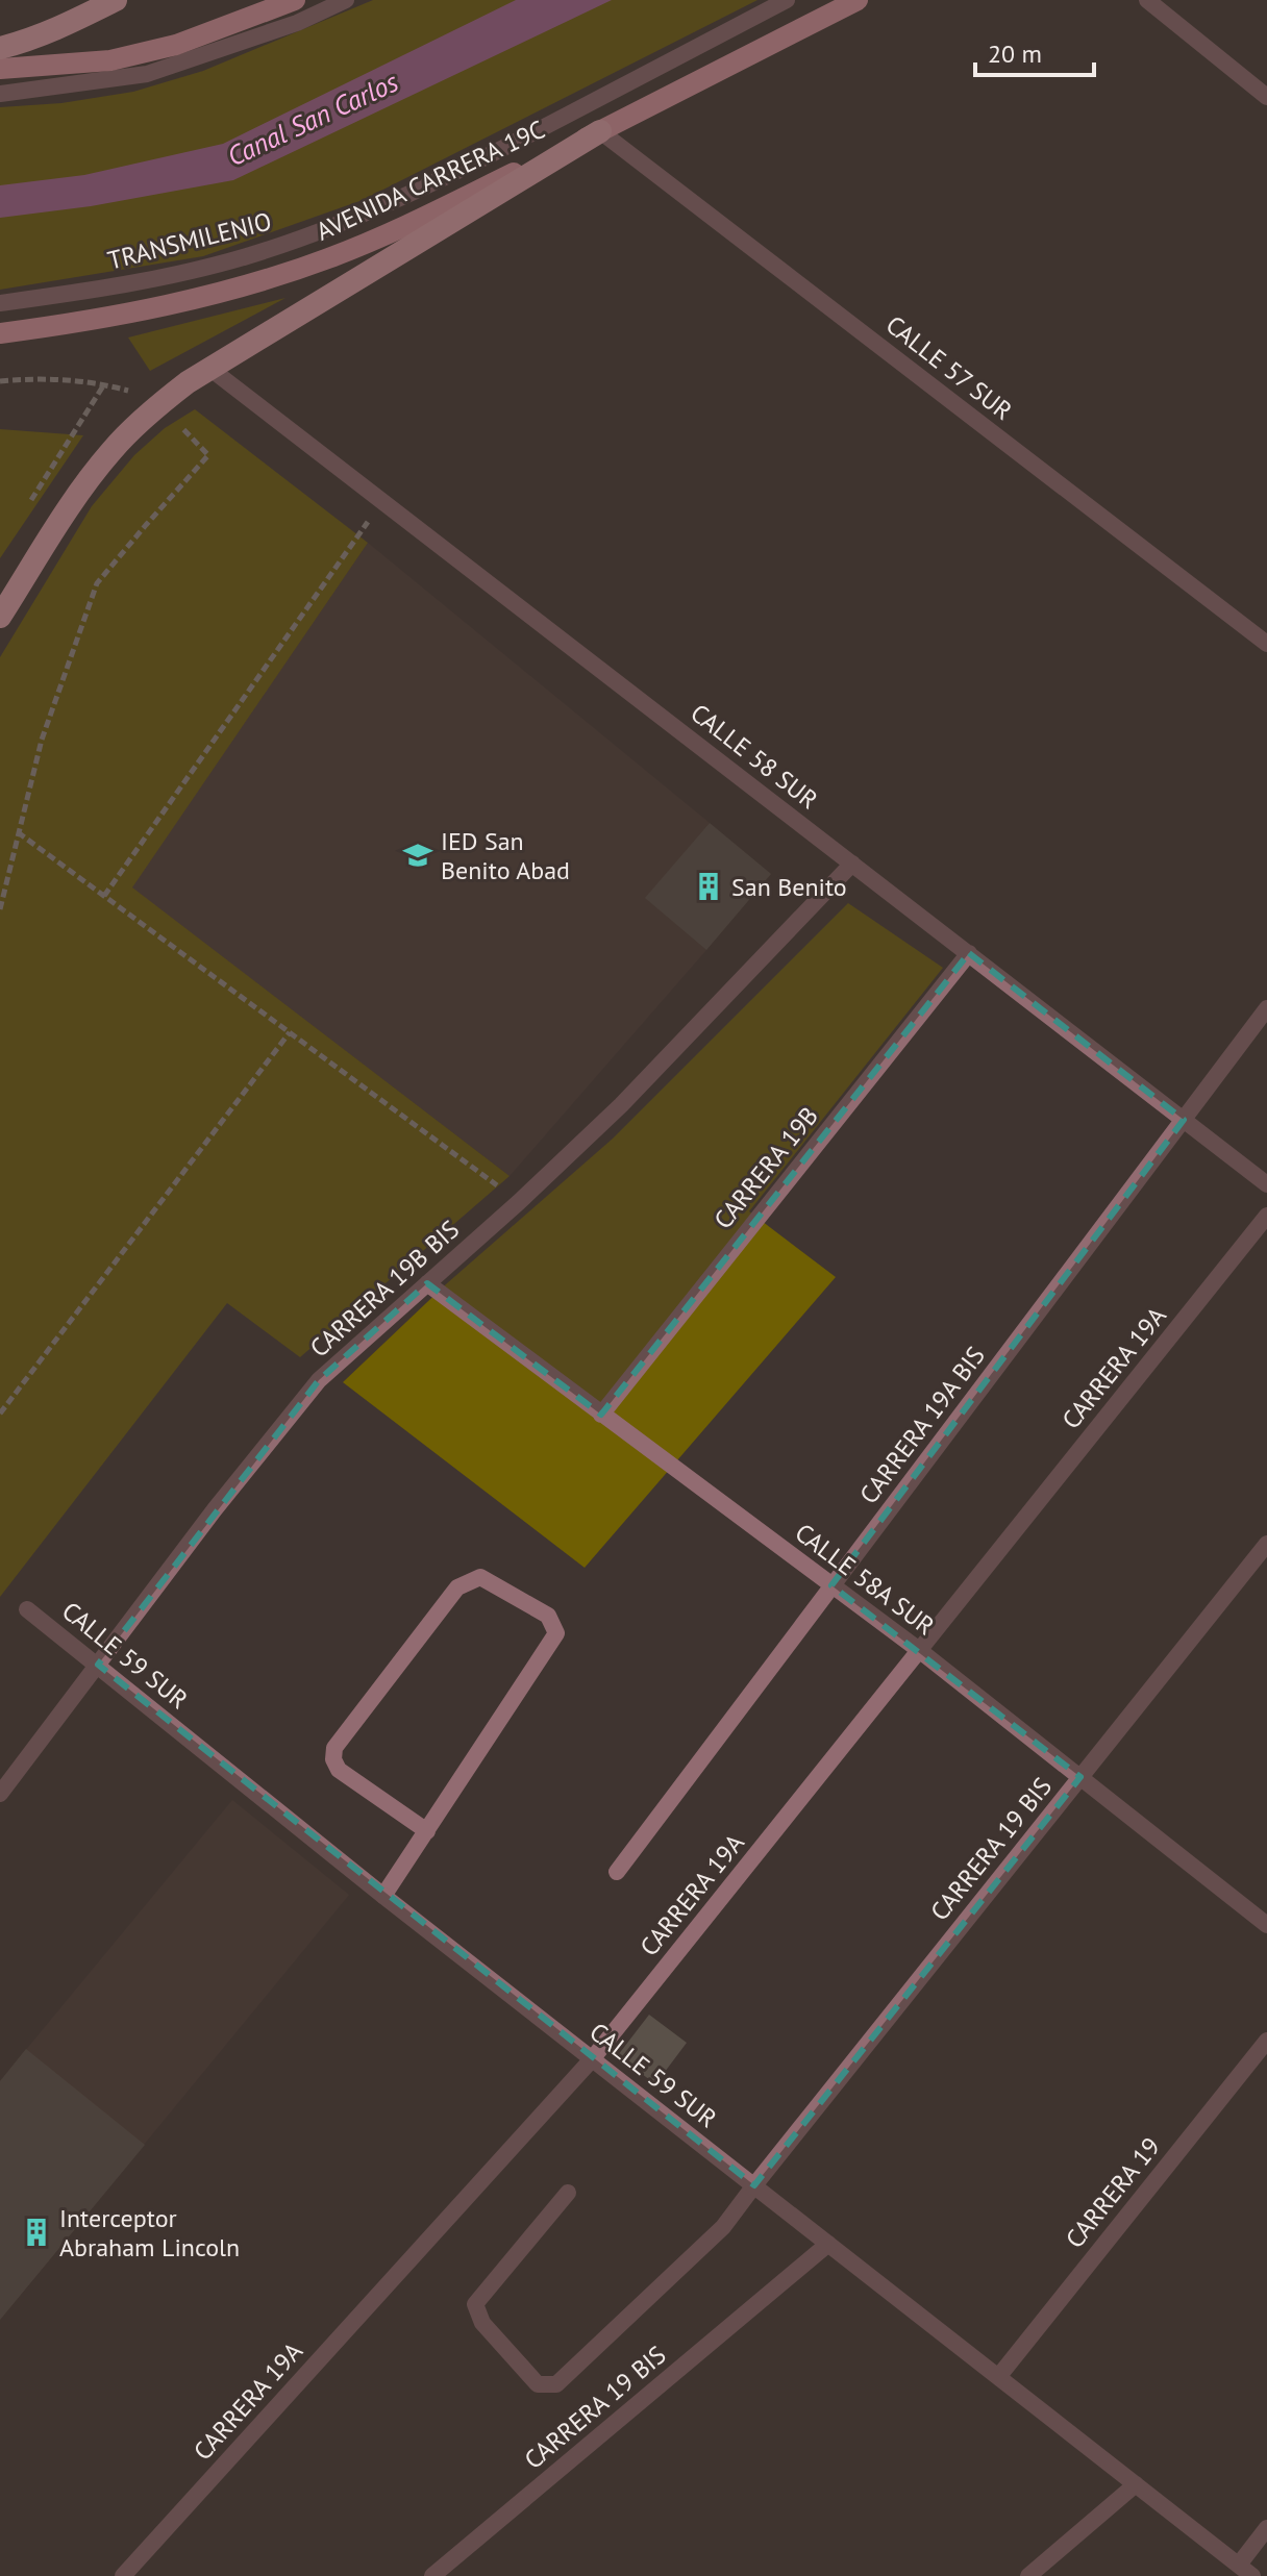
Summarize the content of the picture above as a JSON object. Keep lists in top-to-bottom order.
{
  "streets": {
    "main road": ["AVENIDA CARRERA 19C"],
    "street": [
      "TRANSMILENIO",
      "CALLE 57 SUR",
      "CALLE 58 SUR",
      "CARRERA 19B",
      "CARRERA 19B BIS",
      "CARRERA 19A",
      "CARRERA 19A BIS",
      "CALLE 58A SUR",
      "CALLE 59 SUR",
      "CARRERA 19 BIS",
      "CARRERA 19"
    ]
  },
  "crossings": [
    ["AVENIDA CARRERA 19C", "CALLE 57 SUR"],
    ["CALLE 58 SUR", "CARRERA 19B"],
    ["CALLE 58 SUR", "CARRERA 19B BIS"],
    ["CALLE 58 SUR", "CARRERA 19A BIS"],
    ["CARRERA 19B", "CALLE 58A SUR"],
    ["CARRERA 19B BIS", "CALLE 58A SUR"],
    ["CARRERA 19B BIS", "CALLE 59 SUR"],
    ["CARRERA 19A", "CALLE 58A SUR"],
    ["CARRERA 19A", "CALLE 59 SUR"],
    ["CARRERA 19A BIS", "CALLE 58A SUR"],
    ["CALLE 58A SUR", "CARRERA 19 BIS"],
    ["CALLE 59 SUR", "CARRERA 19 BIS"],
    ["CALLE 59 SUR", "CARRERA 19"]
  ],
  "water": ["Canal San Carlos"],
  "places": {
    "school or university": ["IED San Benito Abad"],
    "building": ["San Benito", "Interceptor Abraham Lincoln"]
  },
  "scale_bar": "20 m"
}
